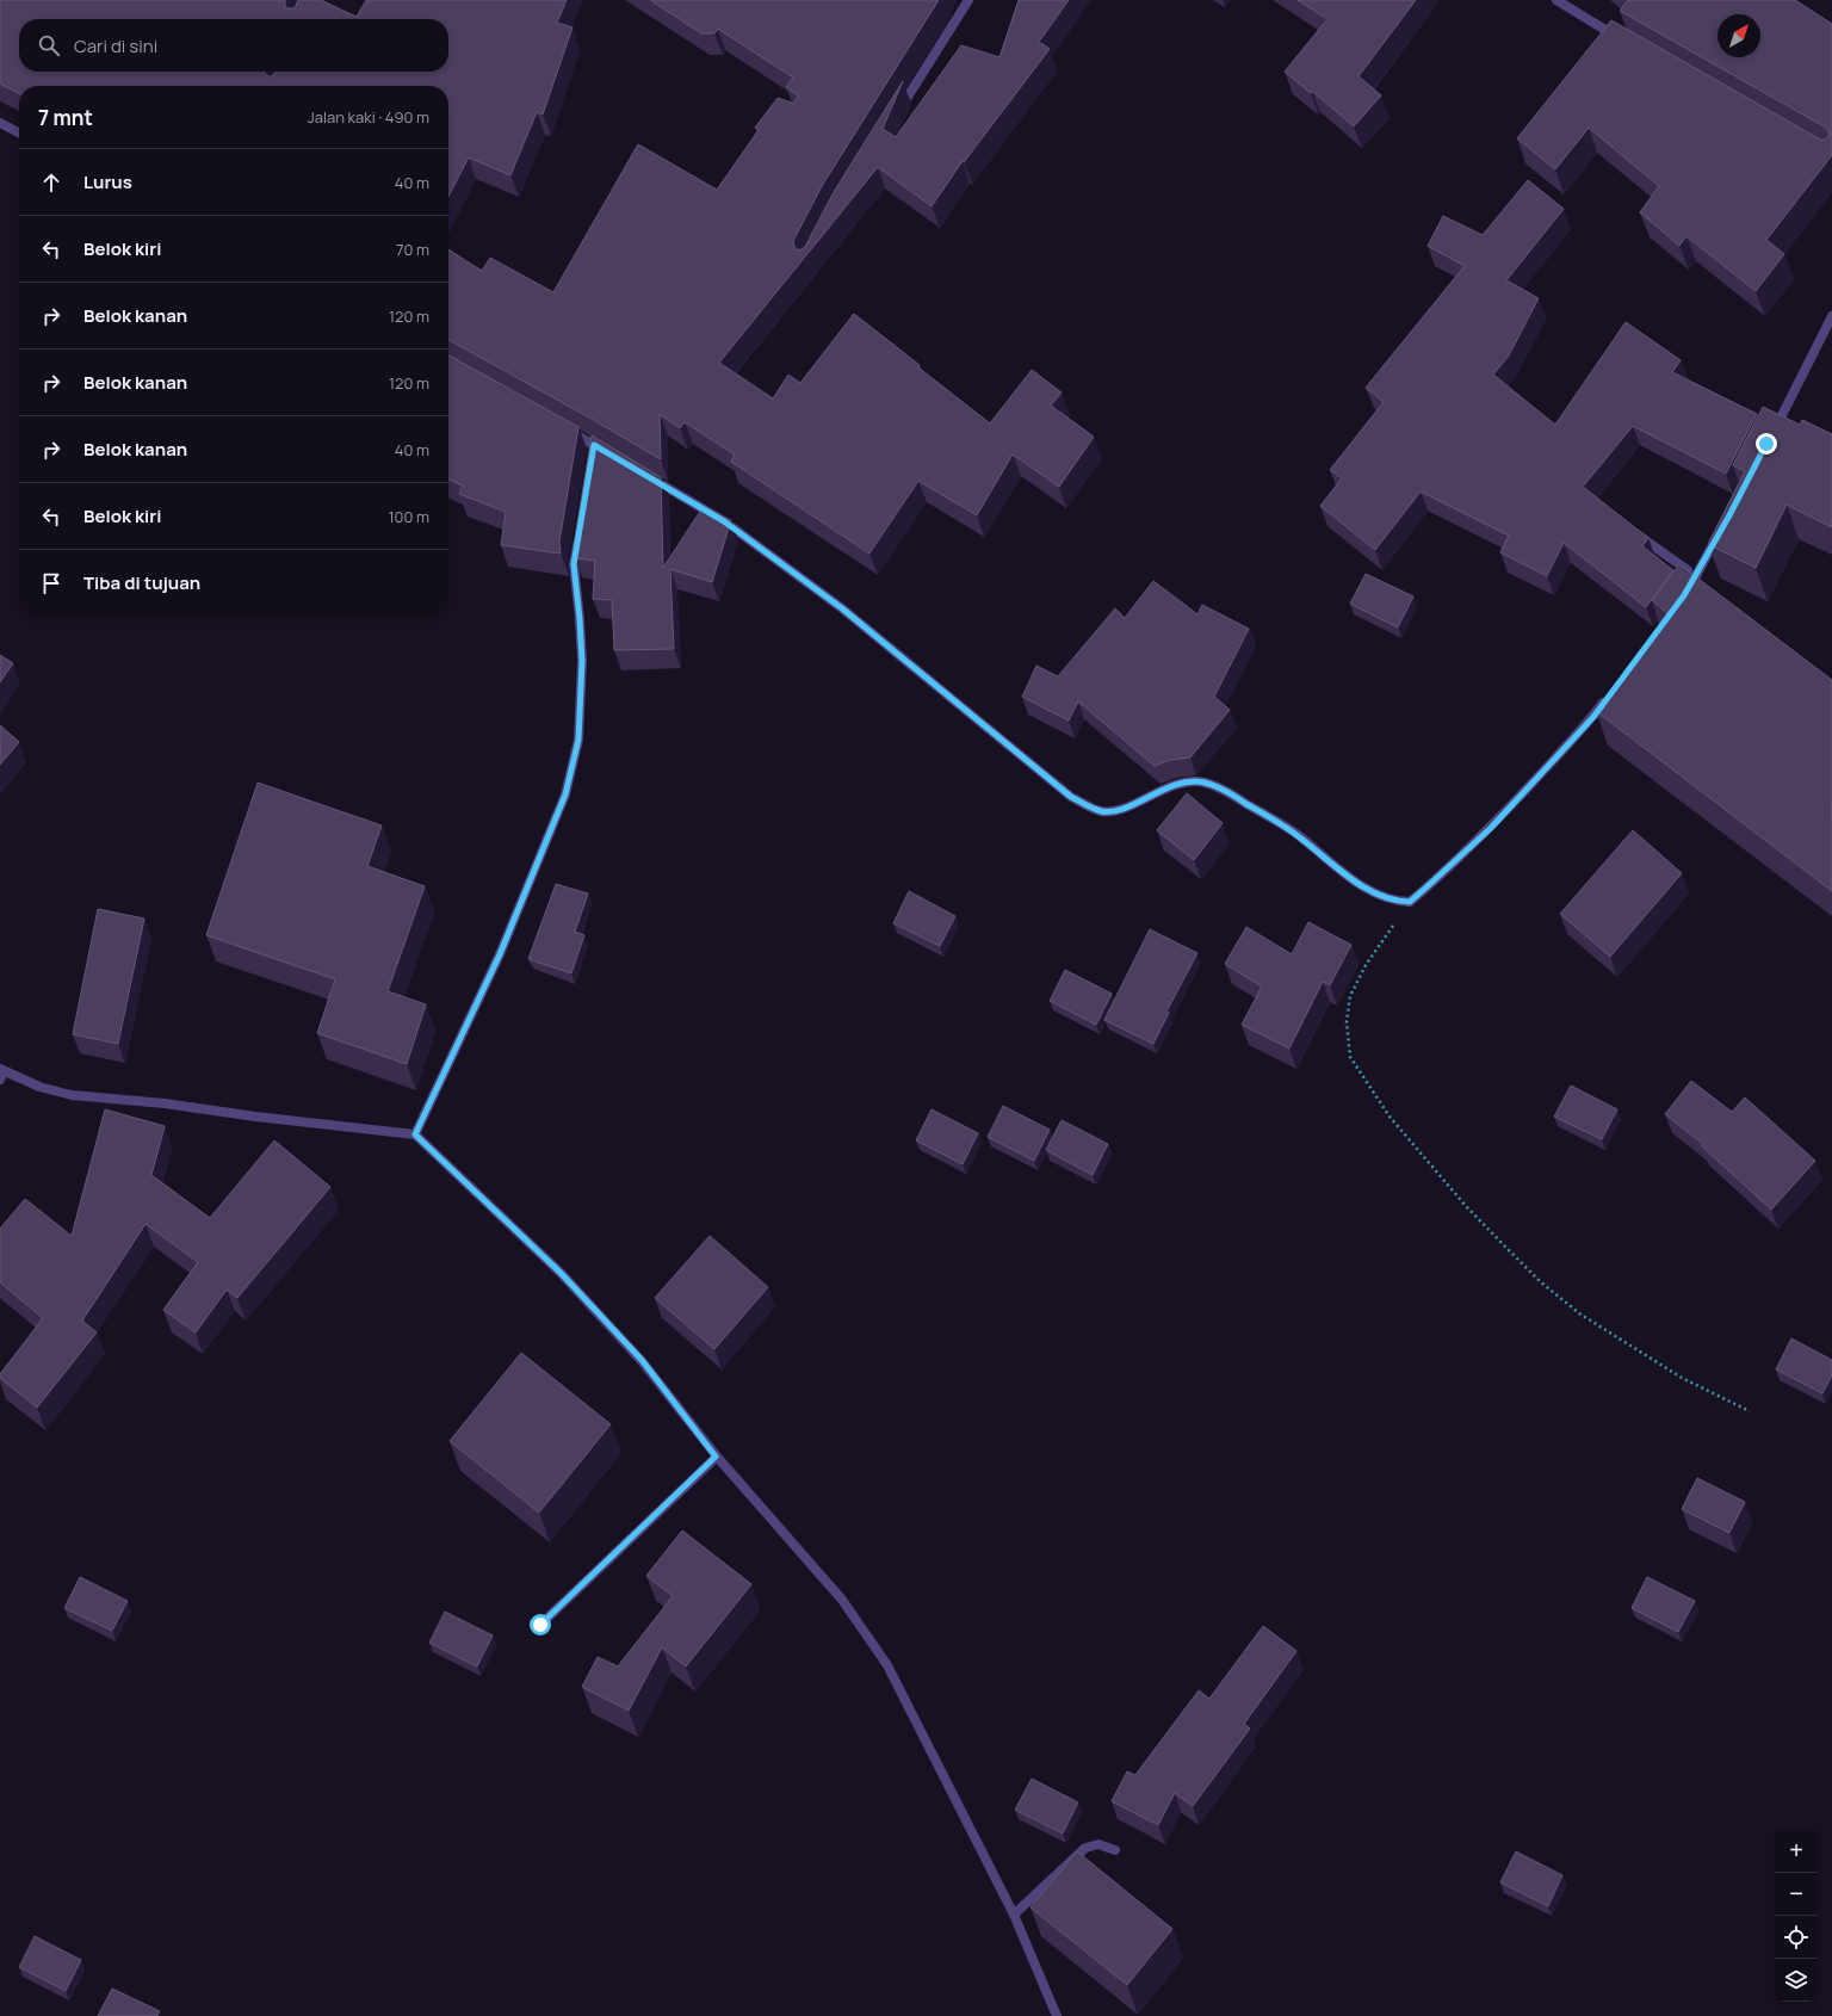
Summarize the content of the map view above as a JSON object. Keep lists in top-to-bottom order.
{
  "north": "top right",
  "page": {
    "search": "Cari di sini",
    "heading": ["7 mnt", "Jalan kaki · 490 m"],
    "list": [
      ["Lurus", "40 m"],
      ["Belok kiri", "70 m"],
      ["Belok kanan", "120 m"],
      ["Belok kanan", "120 m"],
      ["Belok kanan", "40 m"],
      ["Belok kiri", "100 m"],
      "Tiba di tujuan"
    ],
    "map_buttons": ["+", "−"]
  }
}
